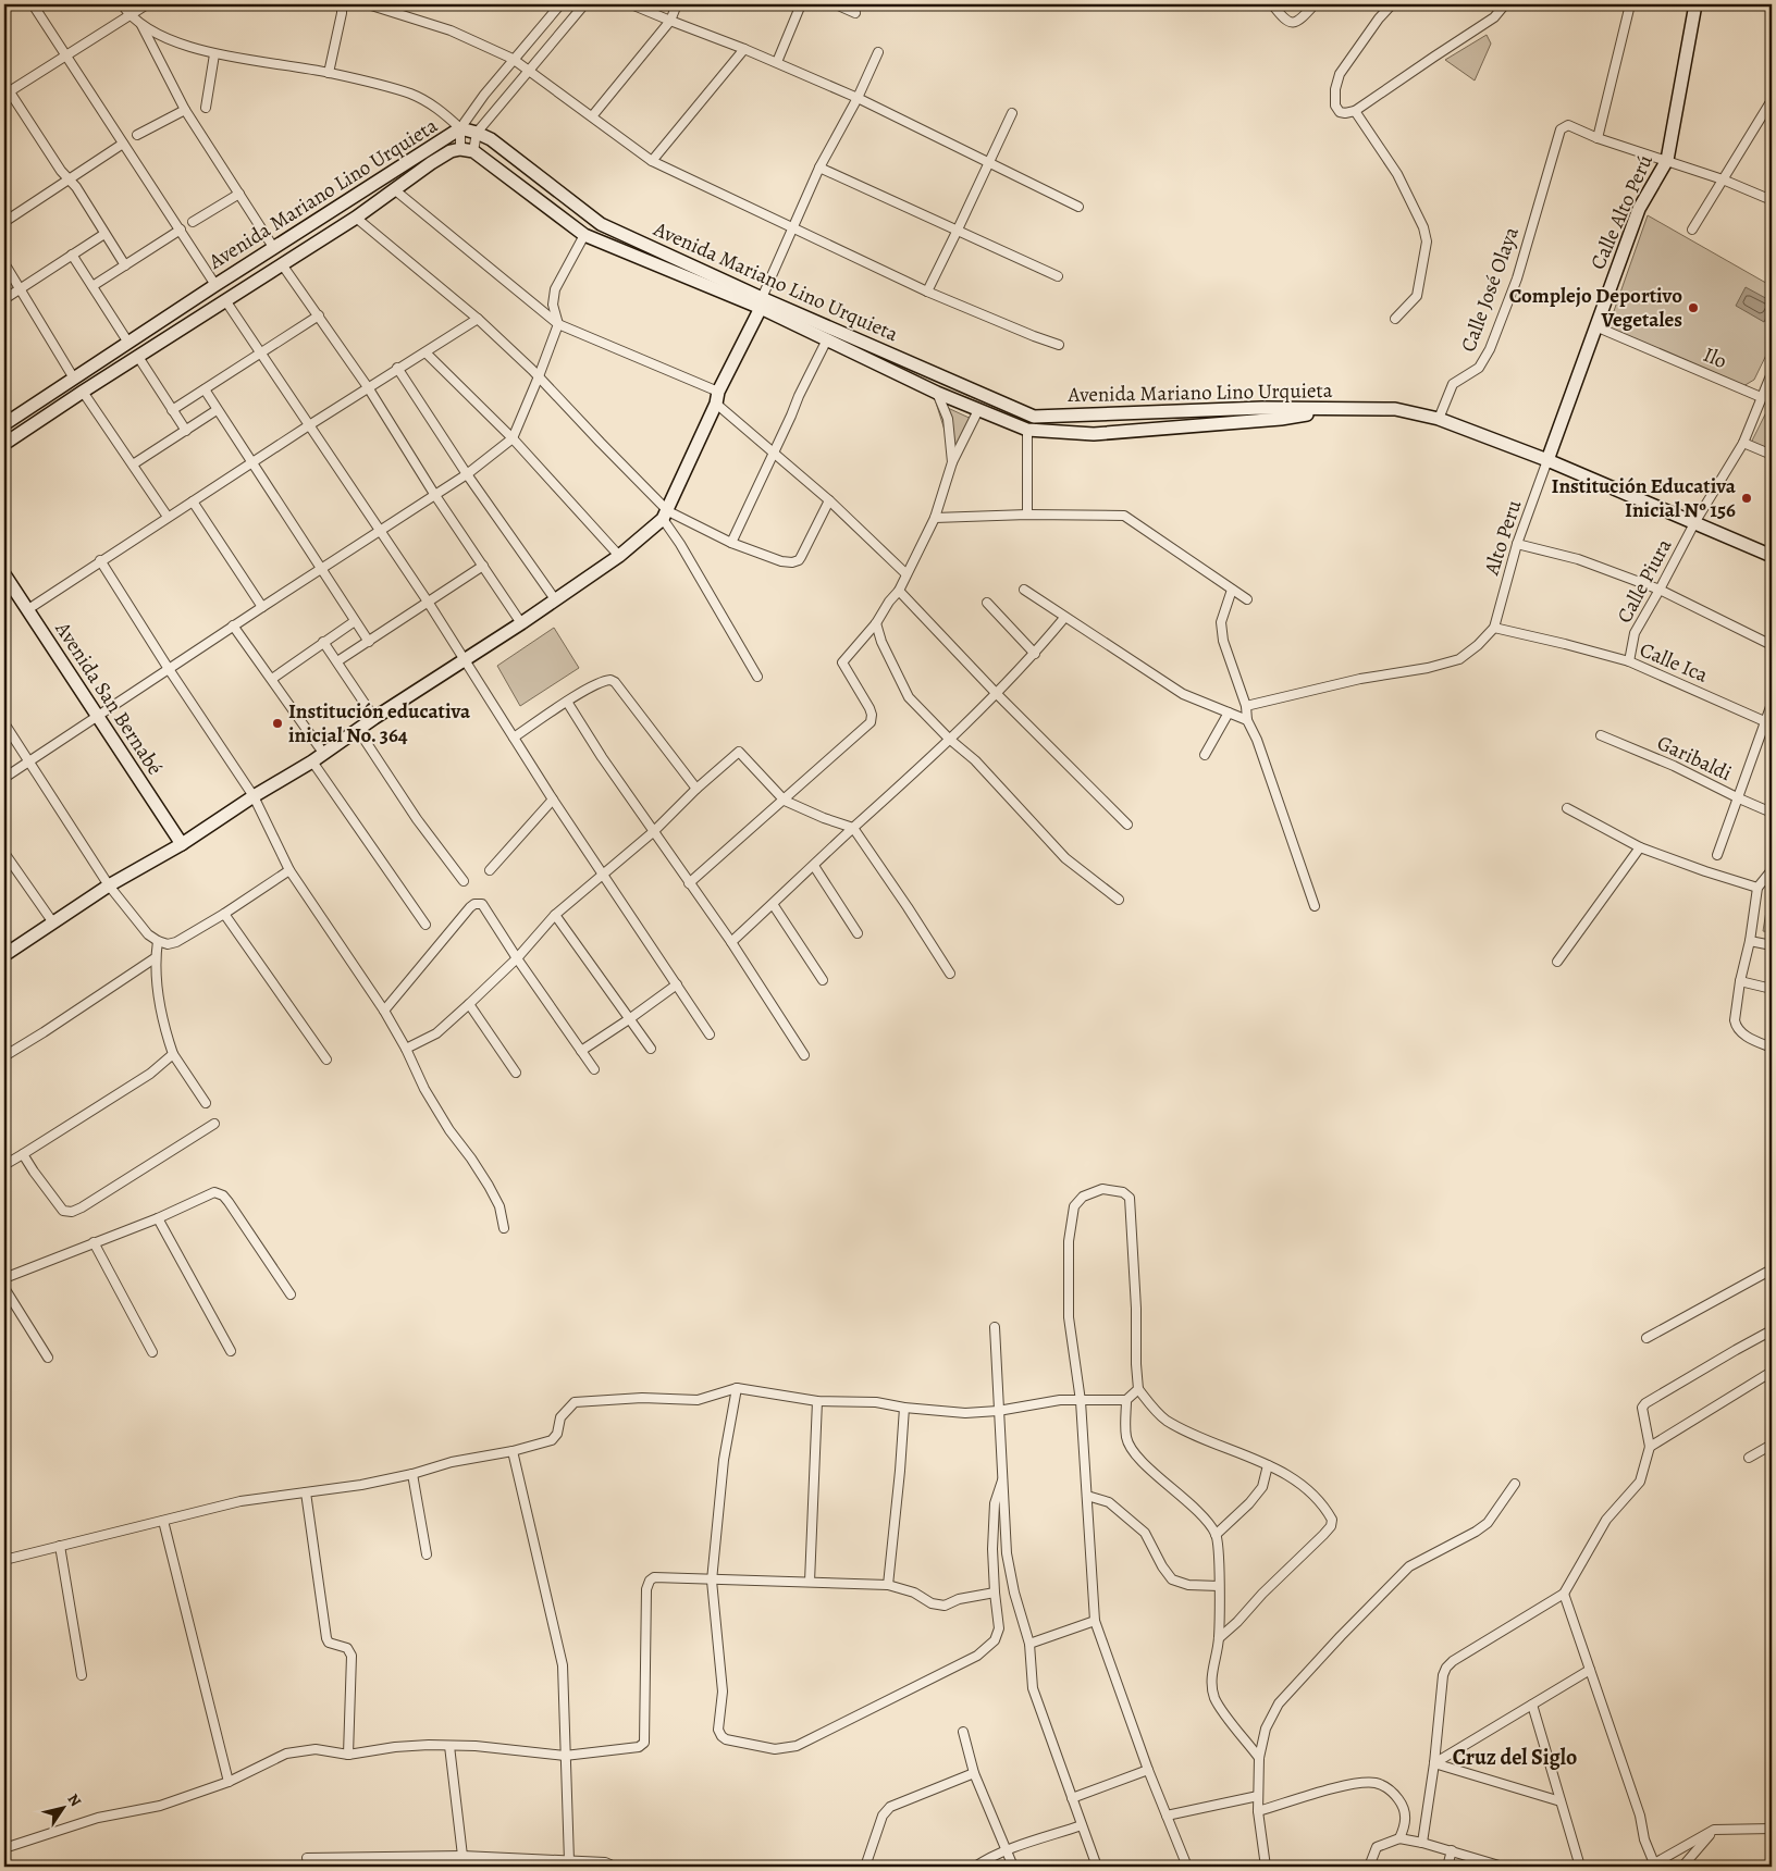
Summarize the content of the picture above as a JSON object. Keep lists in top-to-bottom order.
{
  "streets": {
    "main road": ["Avenida Mariano Lino Urquieta", "Calle Alto Perú", "Avenida San Bernabé"],
    "street": [
      "Calle José Olaya",
      "Ilo",
      "Alto Peru",
      "Calle Piura",
      "Calle Ica",
      "Garibaldi"
    ]
  },
  "crossings": [
    ["Calle Alto Perú", "Ilo"],
    ["Calle Alto Perú", "Alto Peru"],
    ["Ilo", "Calle Piura"],
    ["Alto Peru", "Calle Ica"],
    ["Calle Piura", "Calle Ica"]
  ],
  "districts": ["Cruz del Siglo"],
  "places": ["Complejo Deportivo Vegetales", "Institución Educativa Inicial Nº 156", "Institución educativa inicial No. 364"],
  "north": "top right"
}
